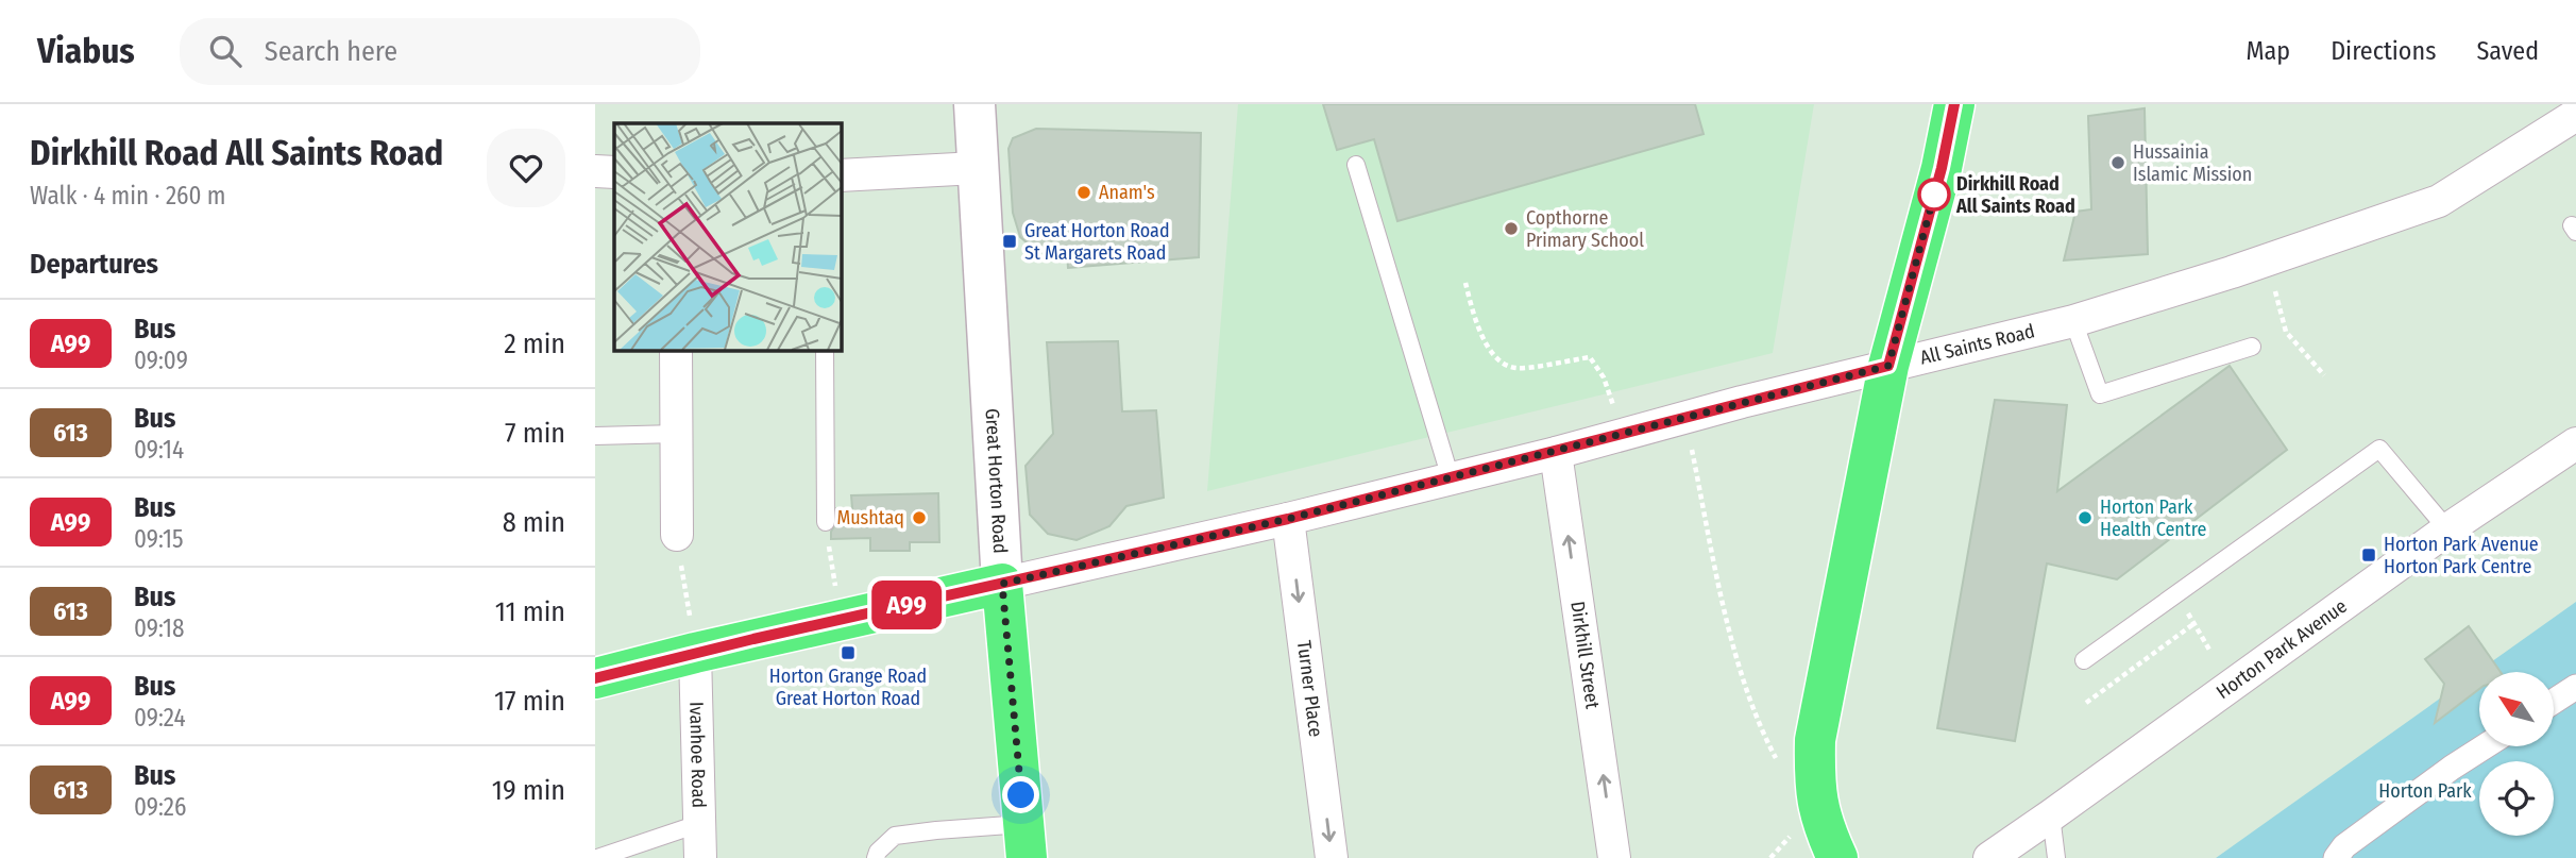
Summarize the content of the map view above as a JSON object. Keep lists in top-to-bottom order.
{
  "streets": {
    "main road": ["Great Horton Road"],
    "street": [
      "All Saints Road",
      "Horton Park Avenue",
      "Dirkhill Street",
      "Turner Place",
      "Ivanhoe Road"
    ]
  },
  "crossings": [
    ["All Saints Road", "Great Horton Road"],
    ["All Saints Road", "Dirkhill Street"],
    ["All Saints Road", "Turner Place"]
  ],
  "one_way": ["Dirkhill Street", "Turner Place"],
  "parks": ["Horton Park"],
  "places": {
    "other": [
      "Hussainia Islamic Mission",
      "Anam's",
      "Dirkhill Road All Saints Road",
      "Copthorne Primary School",
      "Mushtaq",
      "Horton Park Health Centre"
    ],
    "transit": ["Great Horton Road St Margarets Road", "Horton Park Avenue Horton Park Centre", "Horton Grange Road Great Horton Road"]
  },
  "lines": ["bus line A99"],
  "north": "top left",
  "page": {
    "header": "Viabus",
    "search": "Search here",
    "nav": ["Map", "Directions", "Saved"],
    "heading": [
      ["Dirkhill Road All Saints Road", "Walk · 4 min · 260 m"],
      "Departures"
    ],
    "on_map": "A99",
    "list": [
      {
        "mark": "A99",
        "name": "Bus",
        "note": "09:09",
        "value": "2 min"
      },
      {
        "mark": "613",
        "name": "Bus",
        "note": "09:14",
        "value": "7 min"
      },
      {
        "mark": "A99",
        "name": "Bus",
        "note": "09:15",
        "value": "8 min"
      },
      {
        "mark": "613",
        "name": "Bus",
        "note": "09:18",
        "value": "11 min"
      },
      {
        "mark": "A99",
        "name": "Bus",
        "note": "09:24",
        "value": "17 min"
      },
      {
        "mark": "613",
        "name": "Bus",
        "note": "09:26",
        "value": "19 min"
      }
    ]
  }
}
